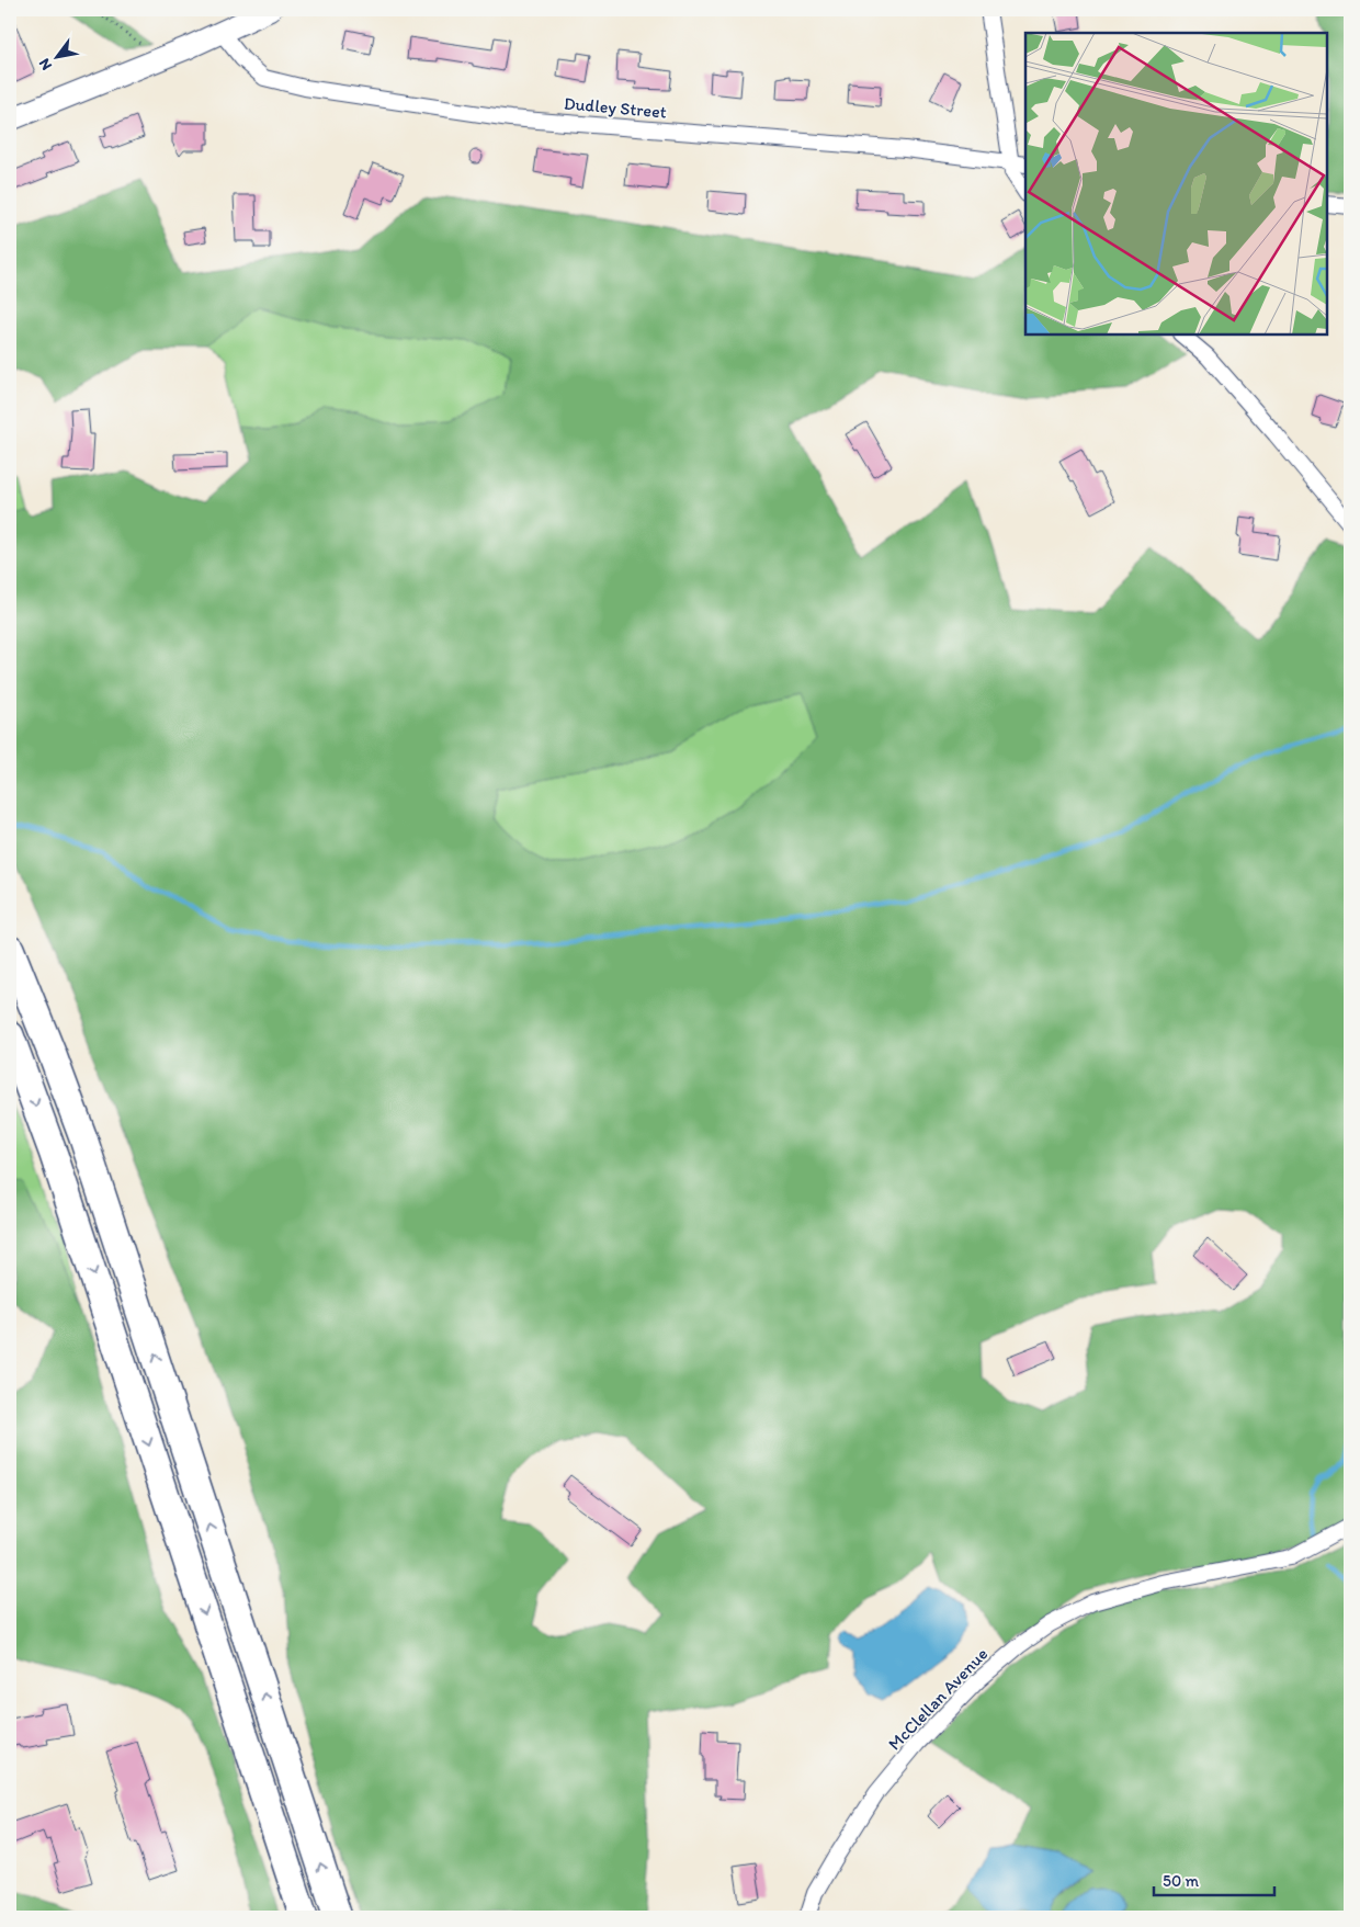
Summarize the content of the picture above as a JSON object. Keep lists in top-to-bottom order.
{
  "streets": {
    "street": ["Dudley Street", "McClellan Avenue"]
  },
  "scale_bar": "50 m",
  "north": "bottom left"
}
